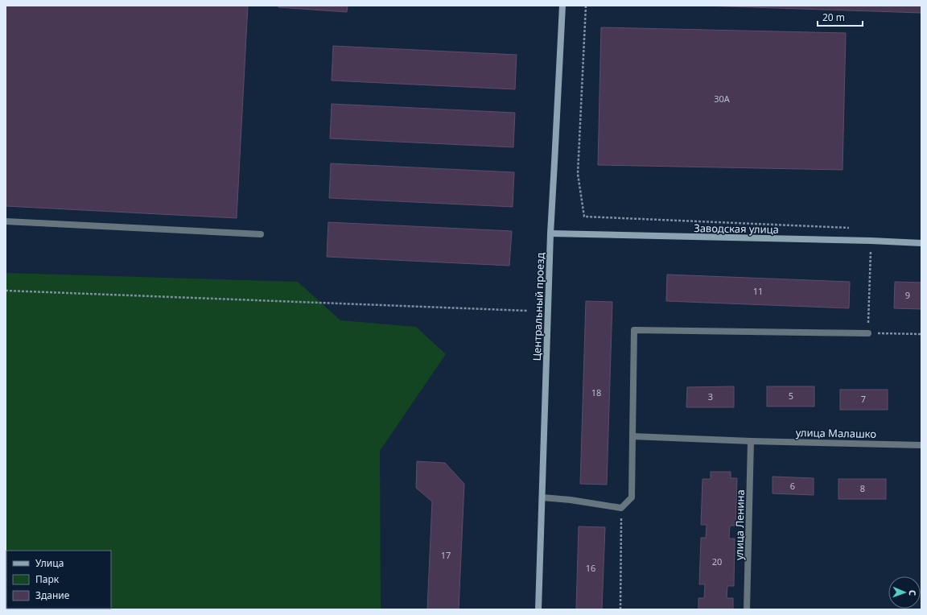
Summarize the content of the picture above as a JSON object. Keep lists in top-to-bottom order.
{
  "streets": {
    "main road": ["Заводская улица", "Центральный проезд"],
    "lane": ["улица Малашко", "улица Ленина"]
  },
  "crossings": [
    ["Заводская улица", "Центральный проезд"],
    ["улица Малашко", "улица Ленина"]
  ],
  "house_numbers": [
    "30А",
    "11",
    "9",
    "18",
    "5",
    "3",
    "7",
    "6",
    "8",
    "17",
    "20",
    "16"
  ],
  "legend": ["Улица", "Парк", "Здание"],
  "scale_bar": "20 m",
  "north": "right"
}
